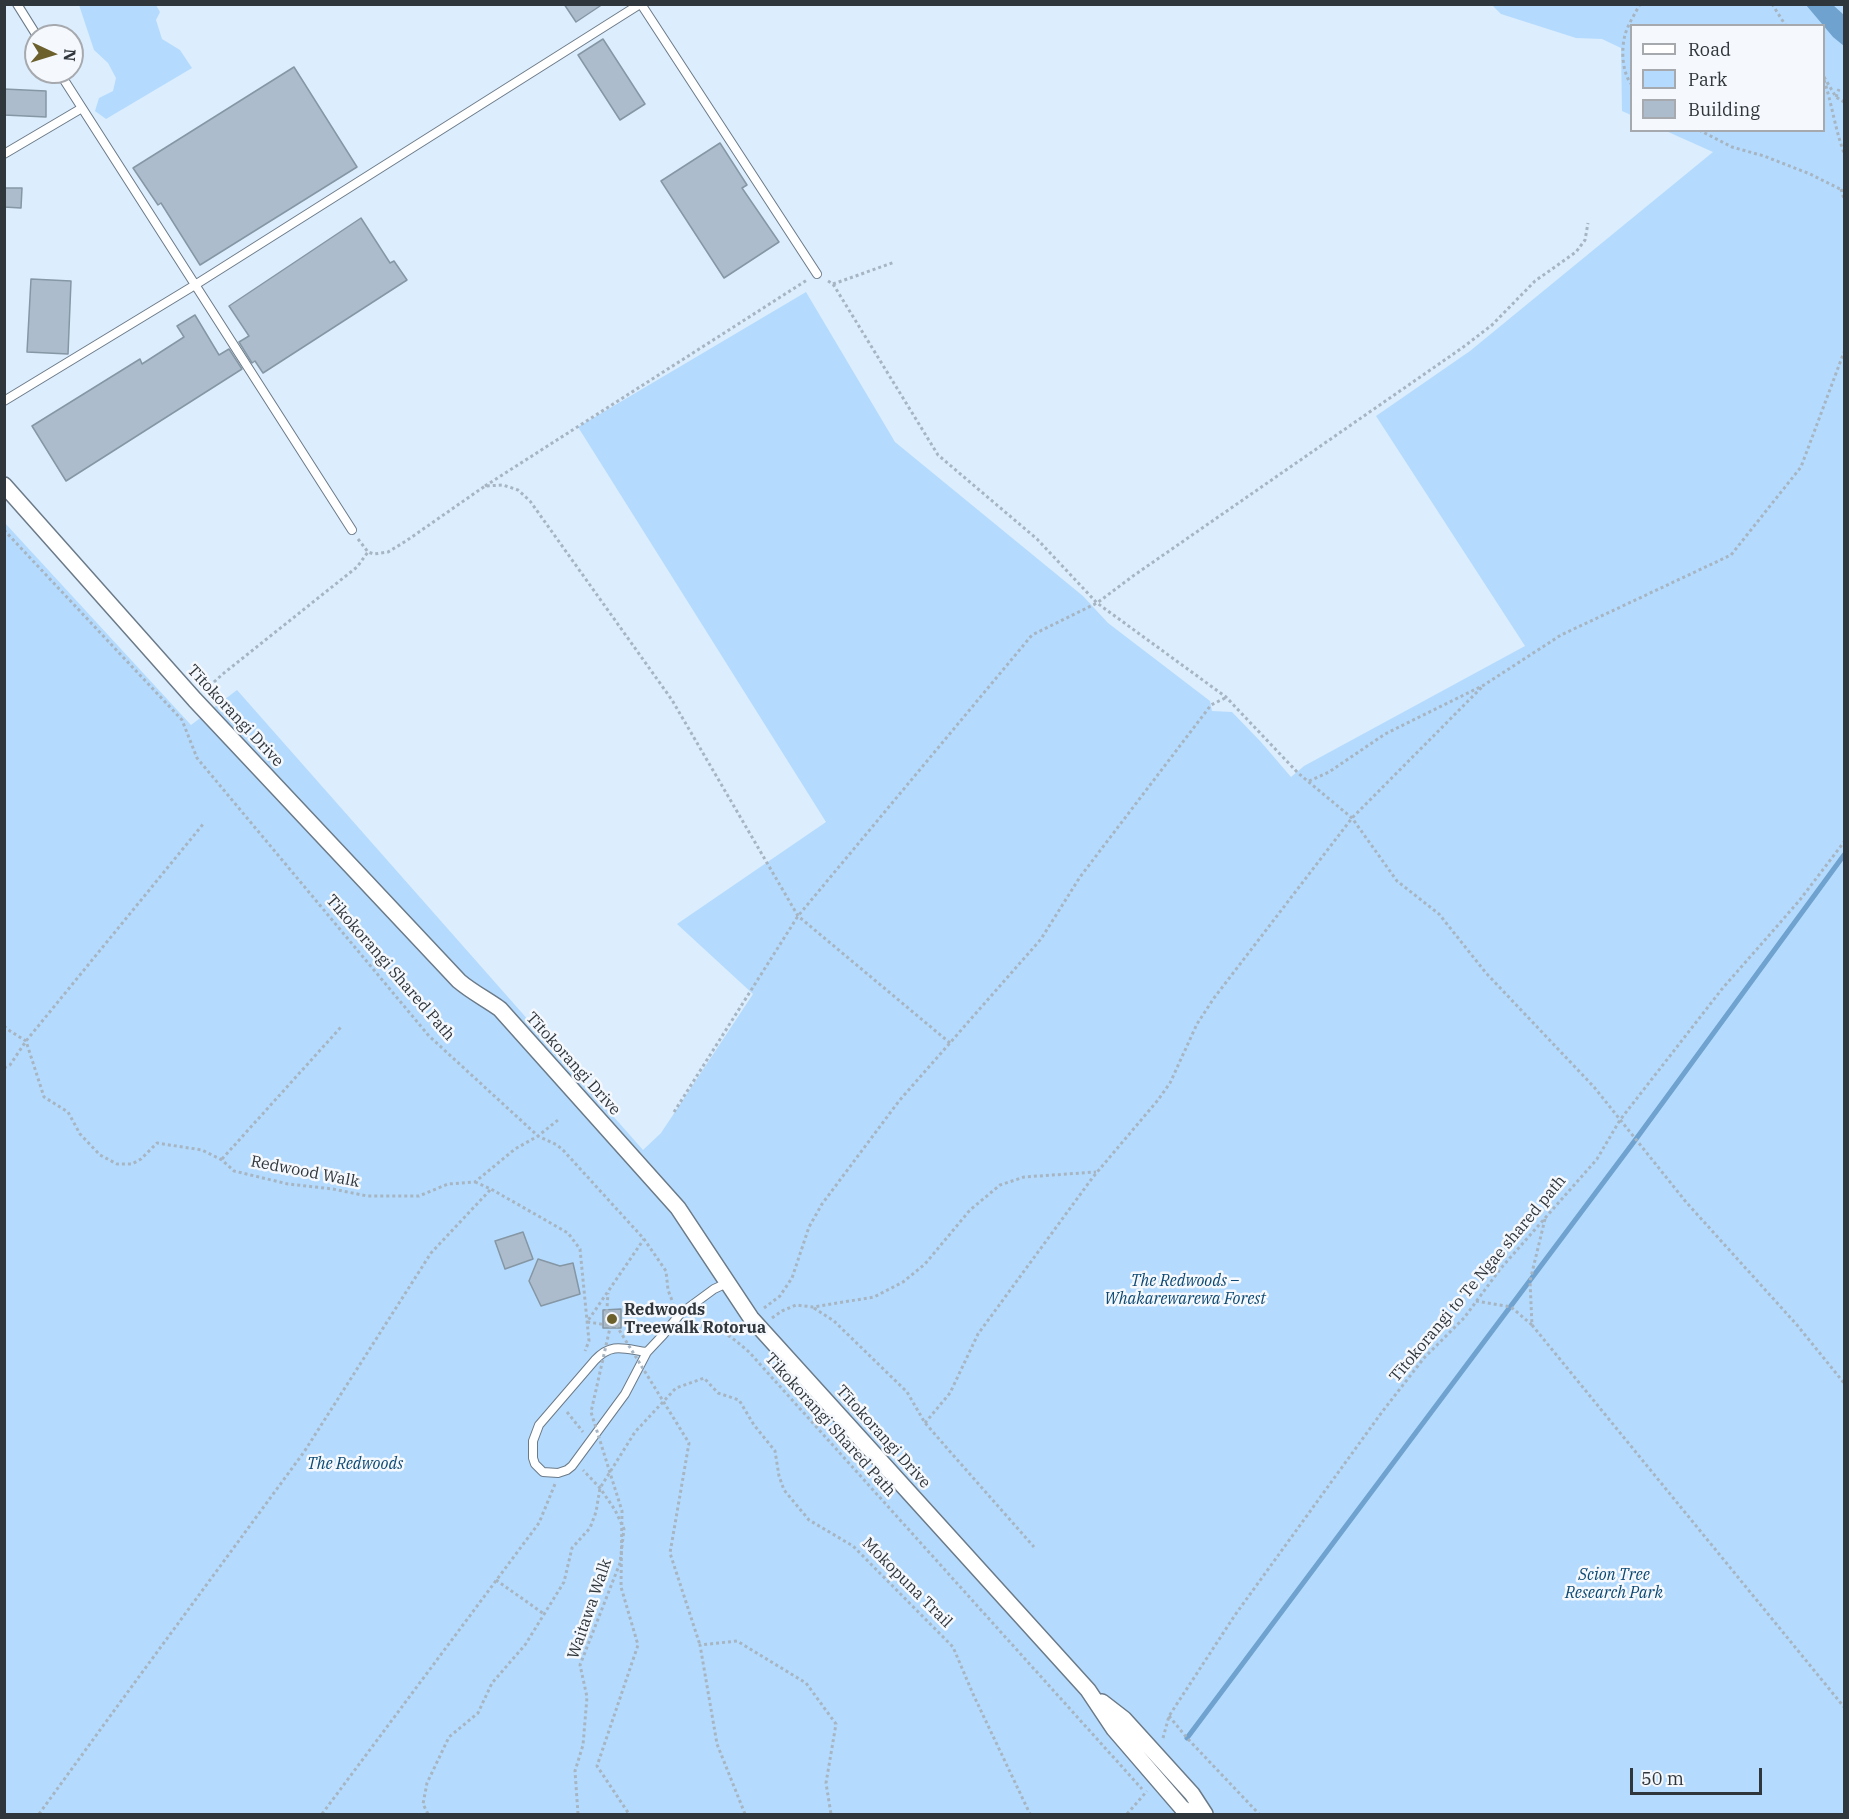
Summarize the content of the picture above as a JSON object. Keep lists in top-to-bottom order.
{
  "streets": {
    "street": ["Tītokorangi Drive"],
    "path": [
      "Tikokorangi Shared Path",
      "Redwood Walk",
      "Tītokorangi to Te Ngae shared path",
      "Mokopuna Trail",
      "Waitawa Walk"
    ]
  },
  "crossings": [
    ["Mokopuna Trail", "Waitawa Walk"]
  ],
  "parks": ["The Redwoods – Whakarewarewa Forest", "The Redwoods", "Scion Tree Research Park"],
  "places": ["Redwoods Treewalk Rotorua"],
  "legend": ["Road", "Park", "Building"],
  "scale_bar": "50 m",
  "north": "right"
}
